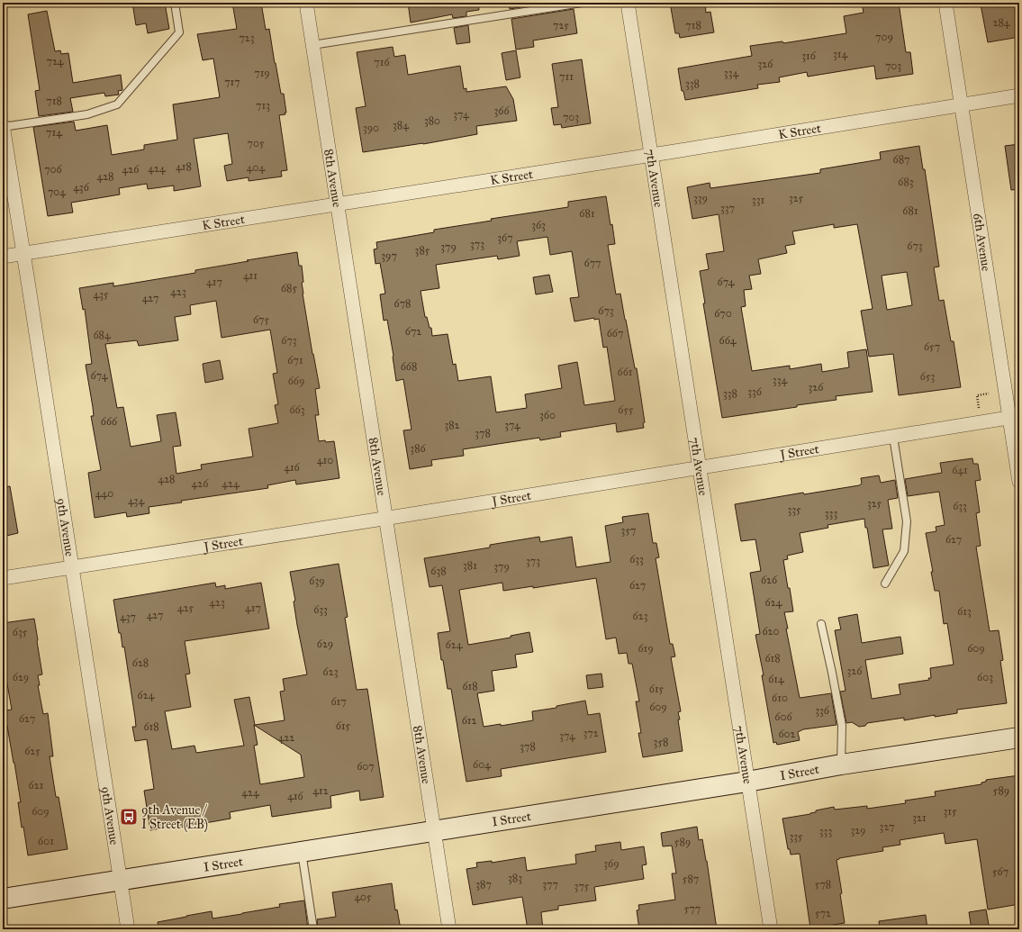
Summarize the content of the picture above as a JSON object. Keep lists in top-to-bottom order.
{
  "streets": {
    "street": [
      "K Street",
      "8th Avenue",
      "7th Avenue",
      "6th Avenue",
      "J Street",
      "9th Avenue",
      "I Street"
    ]
  },
  "crossings": [
    ["K Street", "8th Avenue"],
    ["K Street", "7th Avenue"],
    ["K Street", "6th Avenue"],
    ["K Street", "9th Avenue"],
    ["8th Avenue", "J Street"],
    ["8th Avenue", "I Street"],
    ["7th Avenue", "J Street"],
    ["7th Avenue", "I Street"],
    ["6th Avenue", "J Street"],
    ["J Street", "9th Avenue"],
    ["9th Avenue", "I Street"]
  ],
  "places": {
    "bus stop": ["9th Avenue / I Street (EB)"]
  },
  "house_numbers": [
    "284",
    "725",
    "718",
    "709",
    "723",
    "314",
    "316",
    "724",
    "716",
    "326",
    "703",
    "719",
    "334",
    "711",
    "717",
    "338",
    "718",
    "713",
    "366",
    "374",
    "703",
    "380",
    "384",
    "390",
    "714",
    "705",
    "687",
    "418",
    "404",
    "424",
    "706",
    "426",
    "428",
    "683",
    "436",
    "704",
    "339",
    "325",
    "331",
    "337",
    "681",
    "681",
    "363",
    "367",
    "373",
    "673",
    "379",
    "385",
    "397",
    "677",
    "411",
    "417",
    "674",
    "685",
    "423",
    "435",
    "427",
    "678",
    "673",
    "670",
    "675",
    "672",
    "667",
    "684",
    "673",
    "664",
    "657",
    "671",
    "668",
    "661",
    "674",
    "653",
    "334",
    "669",
    "326",
    "336",
    "338",
    "663",
    "655",
    "360",
    "666",
    "382",
    "374",
    "378",
    "386",
    "410",
    "416",
    "641",
    "428",
    "426",
    "424",
    "440",
    "434",
    "325",
    "633",
    "335",
    "333",
    "357",
    "627",
    "633",
    "373",
    "381",
    "379",
    "638",
    "626",
    "639",
    "627",
    "423",
    "624",
    "425",
    "417",
    "633",
    "613",
    "427",
    "623",
    "437",
    "620",
    "635",
    "629",
    "624",
    "619",
    "609",
    "618",
    "628",
    "326",
    "623",
    "629",
    "603",
    "614",
    "618",
    "615",
    "624",
    "610",
    "617",
    "609",
    "336",
    "606",
    "627",
    "612",
    "615",
    "618",
    "372",
    "602",
    "374",
    "422",
    "358",
    "378",
    "625",
    "604",
    "607",
    "621",
    "412",
    "589",
    "424",
    "416",
    "609",
    "315",
    "321",
    "327",
    "329",
    "333",
    "335",
    "601",
    "589",
    "369",
    "567",
    "383",
    "587",
    "387",
    "377",
    "578",
    "375",
    "405",
    "577",
    "572"
  ]
}
